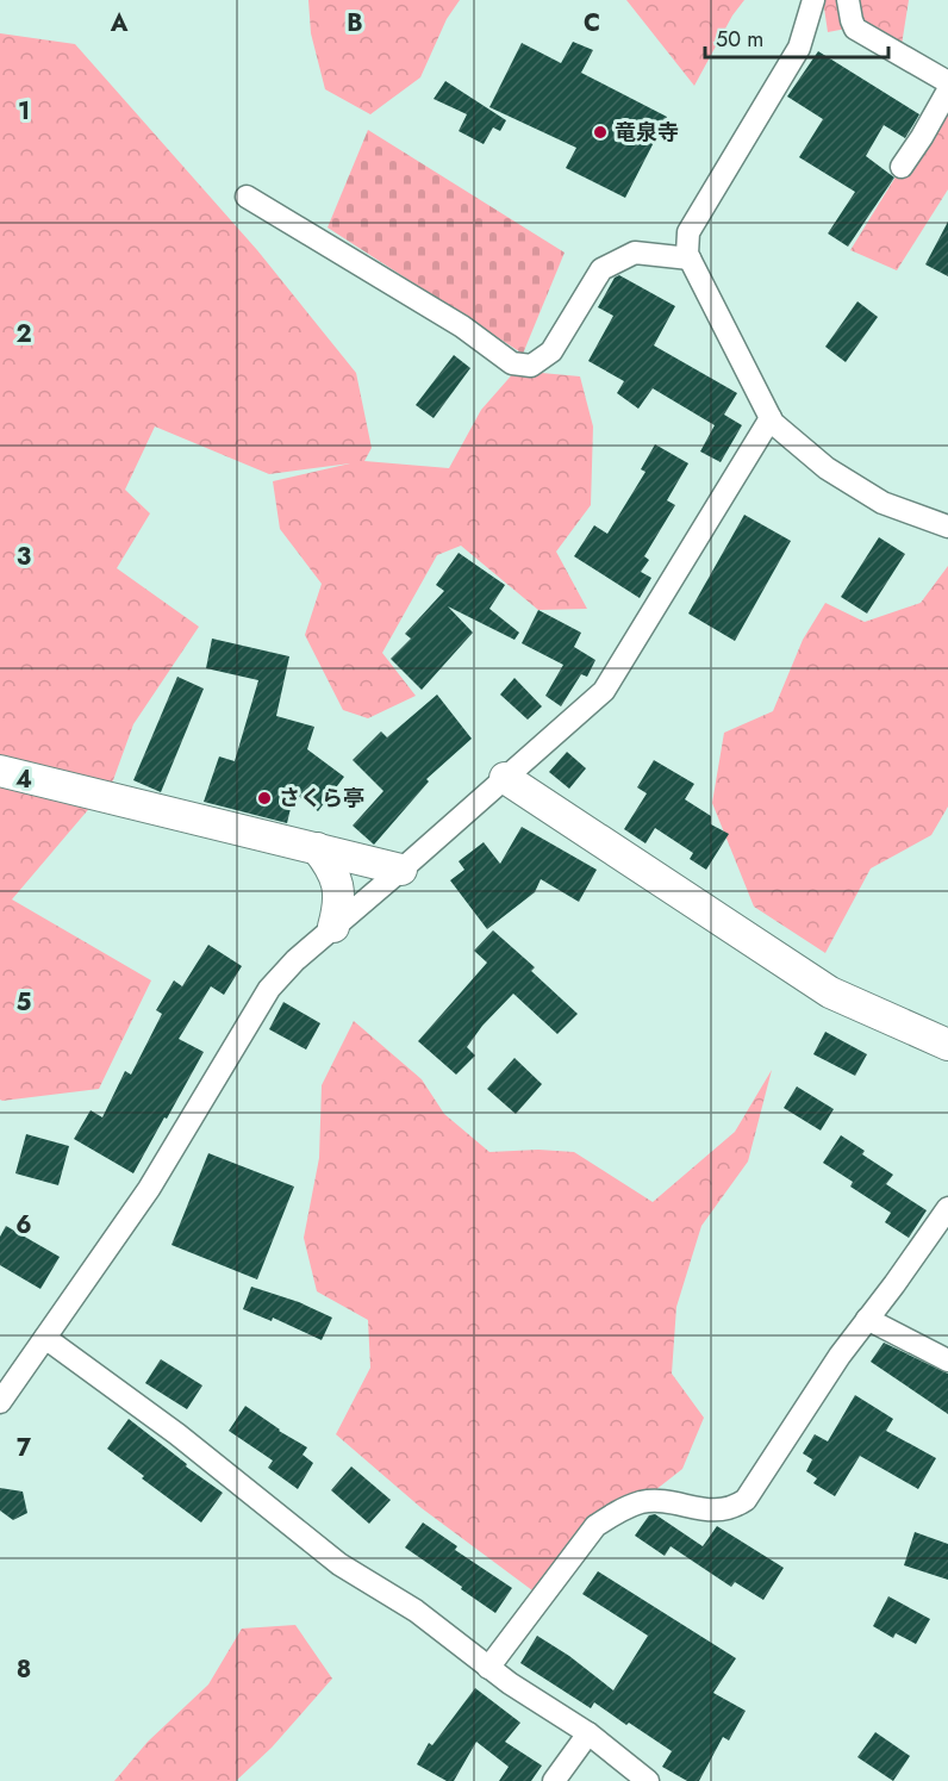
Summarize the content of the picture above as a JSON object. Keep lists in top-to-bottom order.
{
  "places": ["竜泉寺", "さくら亭"],
  "scale_bar": "50 m",
  "grid": {
    "columns": ["A", "B", "C"],
    "rows": [
      "1",
      "2",
      "3",
      "4",
      "5",
      "6",
      "7",
      "8"
    ]
  }
}
